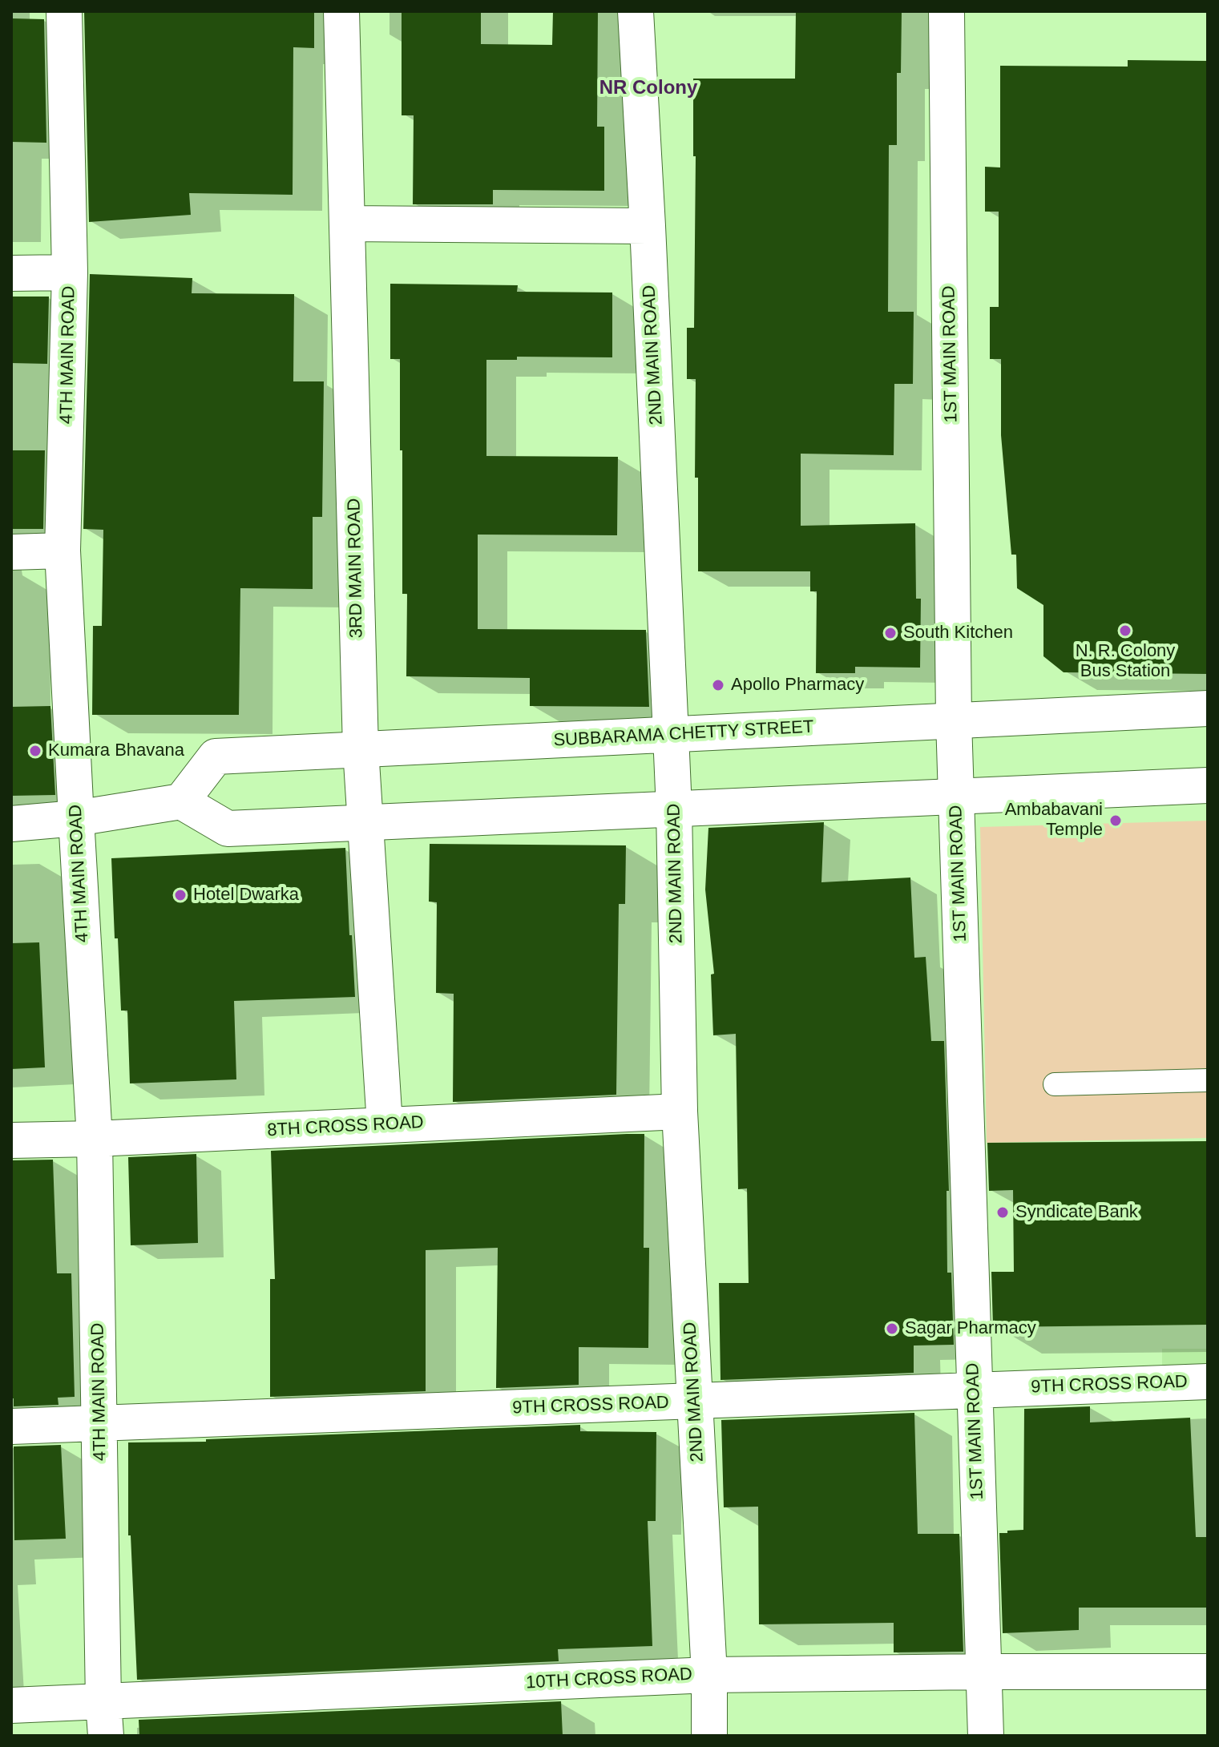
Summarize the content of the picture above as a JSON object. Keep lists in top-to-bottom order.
{
  "streets": {
    "street": [
      "1ST MAIN ROAD",
      "4TH MAIN ROAD",
      "2ND MAIN ROAD",
      "3RD MAIN ROAD",
      "SUBBARAMA CHETTY STREET",
      "8TH CROSS ROAD",
      "9TH CROSS ROAD",
      "10TH CROSS ROAD"
    ]
  },
  "crossings": [
    ["1ST MAIN ROAD", "SUBBARAMA CHETTY STREET"],
    ["1ST MAIN ROAD", "9TH CROSS ROAD"],
    ["1ST MAIN ROAD", "10TH CROSS ROAD"],
    ["4TH MAIN ROAD", "8TH CROSS ROAD"],
    ["4TH MAIN ROAD", "9TH CROSS ROAD"],
    ["4TH MAIN ROAD", "10TH CROSS ROAD"],
    ["2ND MAIN ROAD", "SUBBARAMA CHETTY STREET"],
    ["2ND MAIN ROAD", "8TH CROSS ROAD"],
    ["2ND MAIN ROAD", "9TH CROSS ROAD"],
    ["2ND MAIN ROAD", "10TH CROSS ROAD"],
    ["3RD MAIN ROAD", "SUBBARAMA CHETTY STREET"],
    ["3RD MAIN ROAD", "8TH CROSS ROAD"]
  ],
  "districts": ["NR Colony"],
  "places": [
    "N. R. Colony Bus Station",
    "South Kitchen",
    "Apollo Pharmacy",
    "Kumara Bhavana",
    "Ambabavani Temple",
    "Hotel Dwarka",
    "Syndicate Bank",
    "Sagar Pharmacy"
  ]
}
